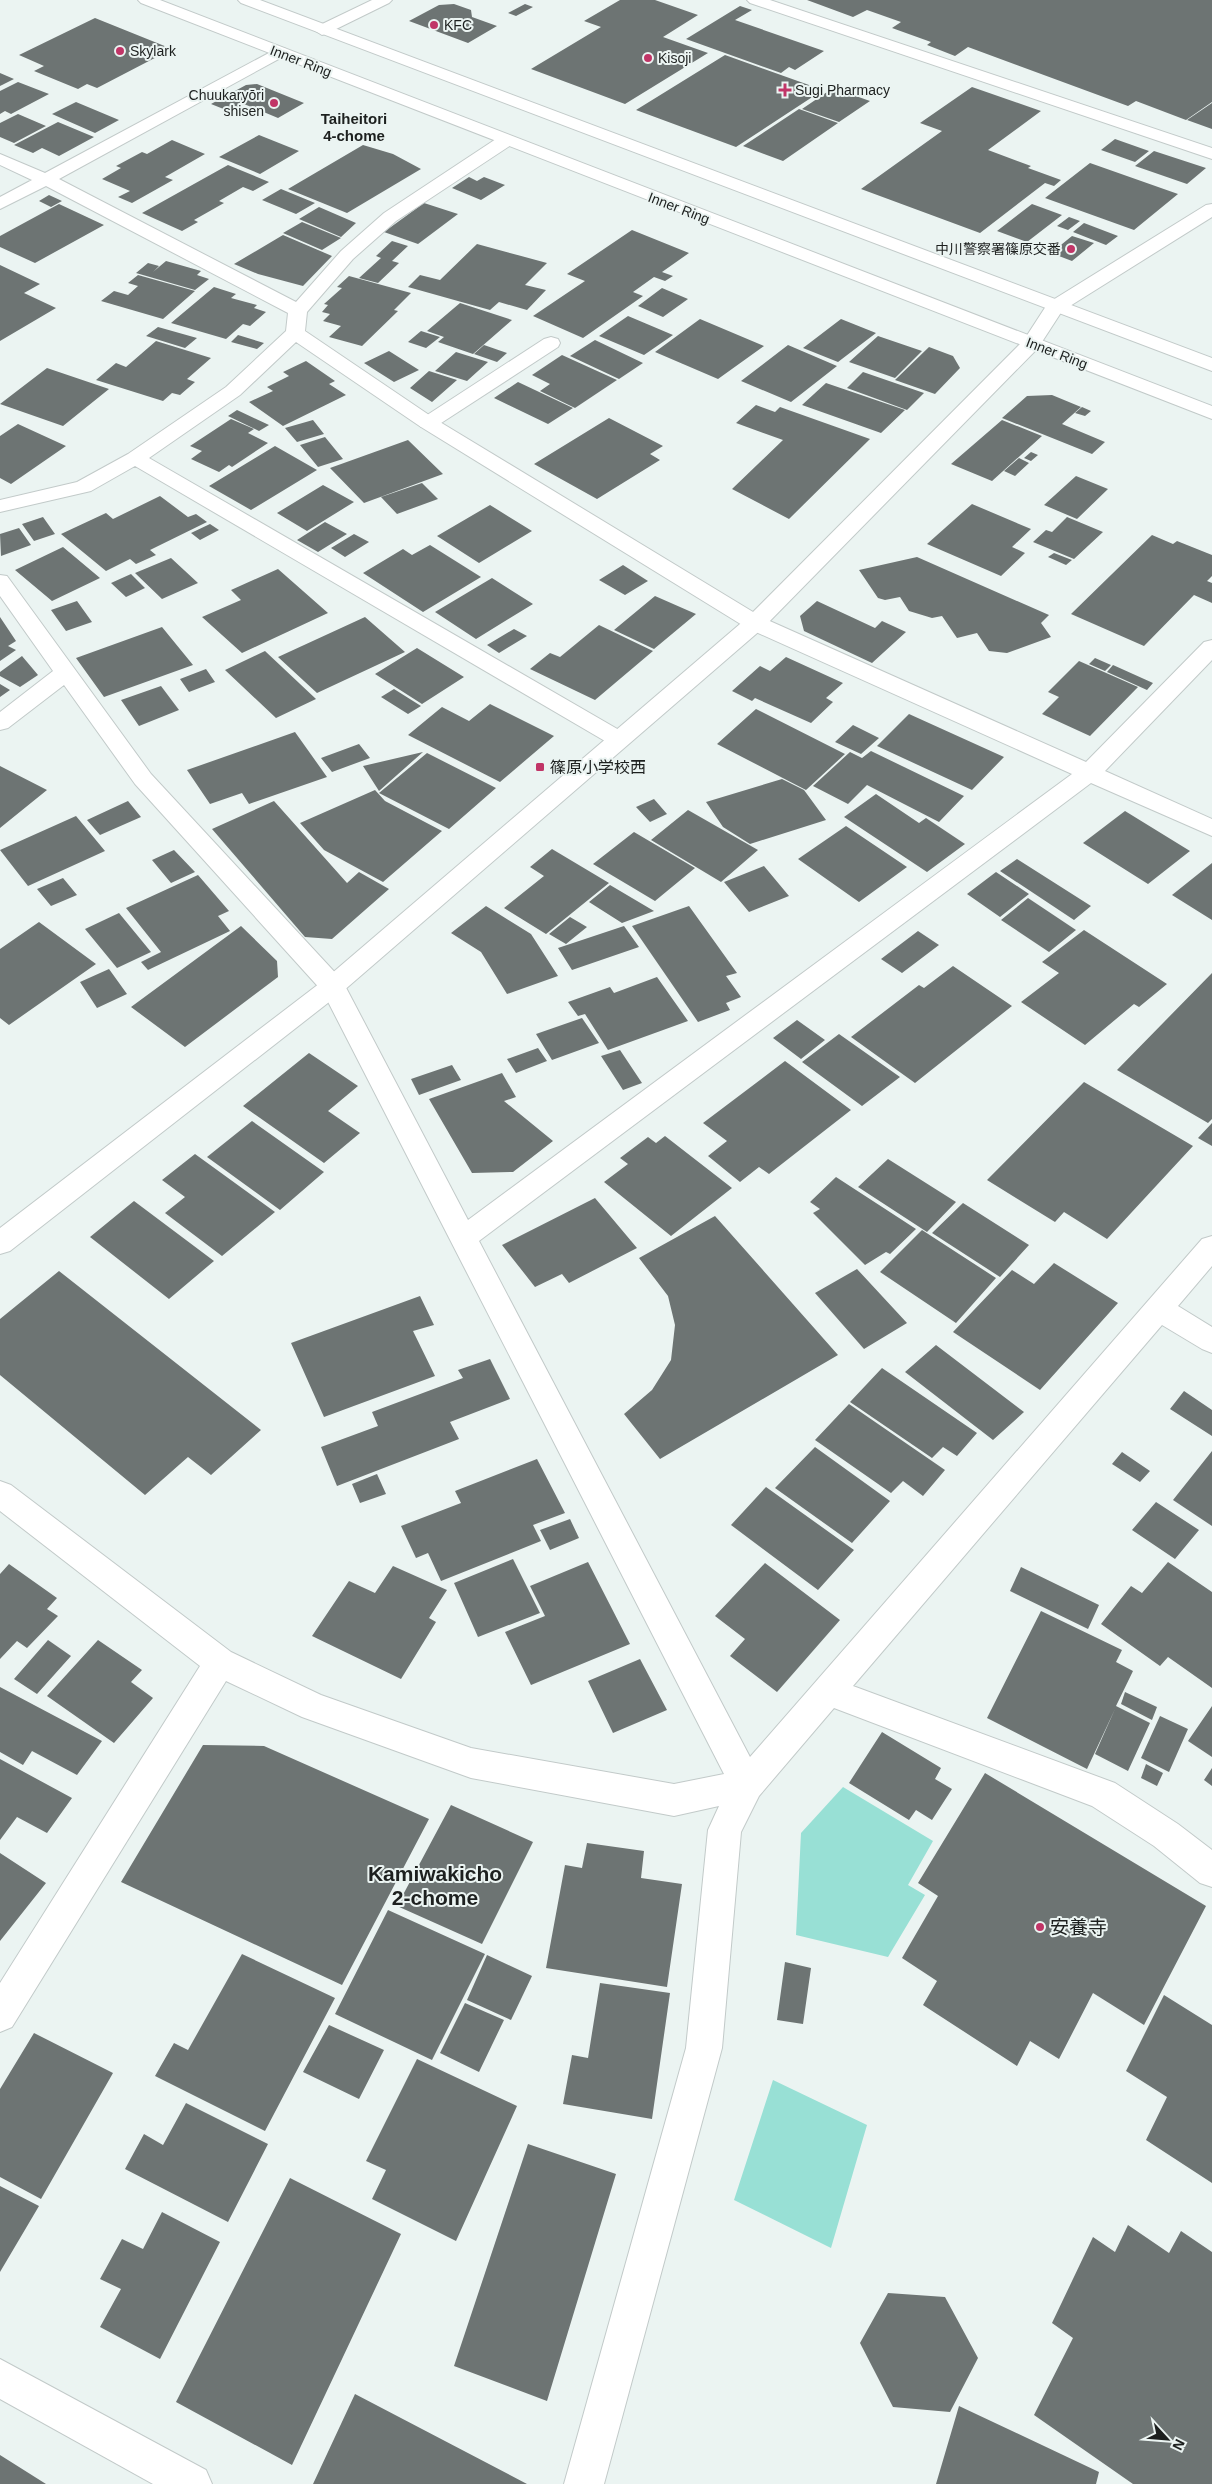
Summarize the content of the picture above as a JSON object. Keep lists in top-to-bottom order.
{
  "streets": {
    "street": ["Inner Ring"]
  },
  "districts": ["Taiheitori 4-chome", "Kamiwakicho 2-chome"],
  "places": {
    "other": [
      "KFC",
      "Skylark",
      "Kisoji",
      "Chuukaryōri shisen",
      "中川警察署篠原交番",
      "安養寺"
    ],
    "health": ["Sugi Pharmacy"],
    "transit": ["篠原小学校西"]
  },
  "north": "bottom right"
}
